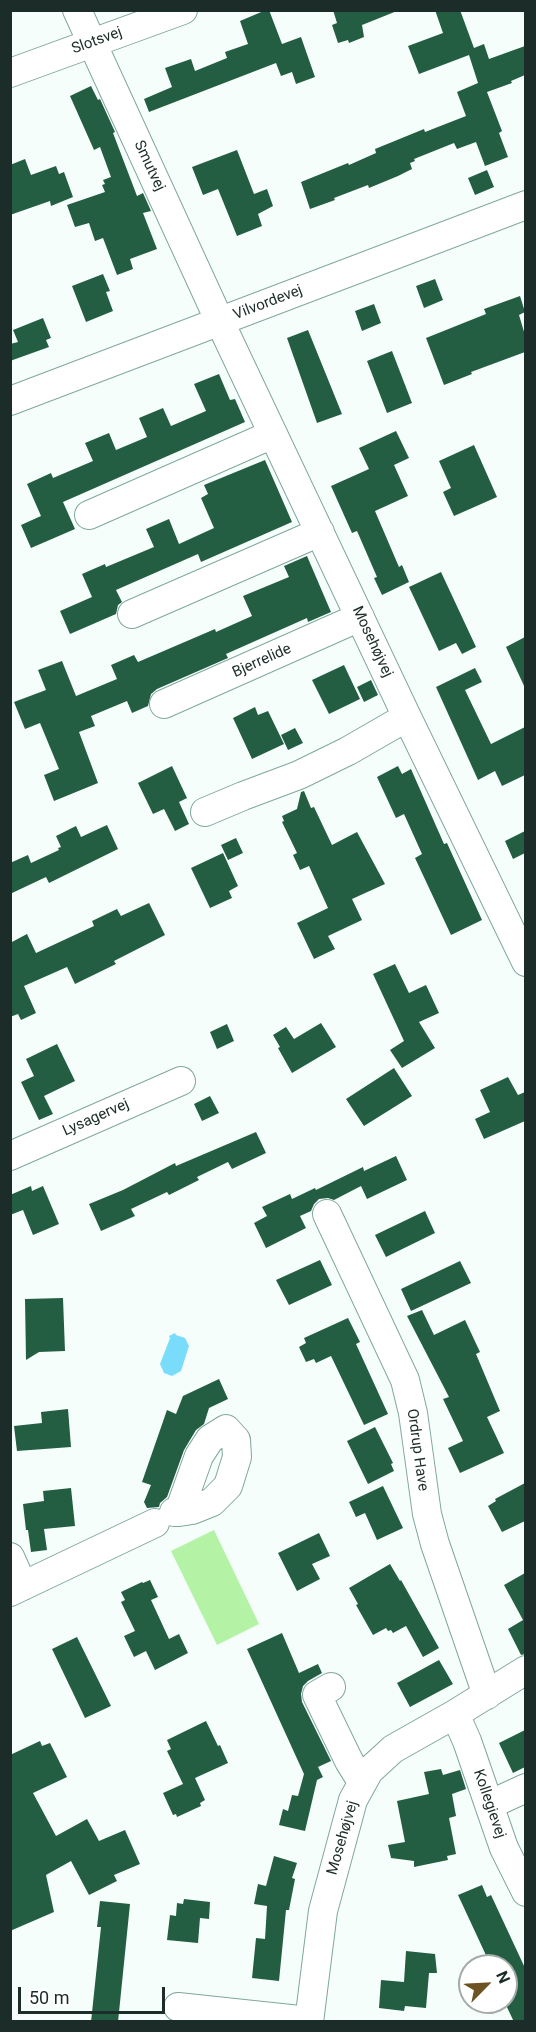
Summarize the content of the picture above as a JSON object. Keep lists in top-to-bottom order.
{
  "streets": {
    "street": [
      "Slotsvej",
      "Smutvej",
      "Vilvordevej",
      "Mosehøjvej",
      "Bjerrelide",
      "Lysagervej",
      "Ordrup Have",
      "Kollegievej"
    ]
  },
  "crossings": [
    ["Slotsvej", "Smutvej"],
    ["Smutvej", "Vilvordevej"],
    ["Smutvej", "Mosehøjvej"],
    ["Vilvordevej", "Mosehøjvej"],
    ["Mosehøjvej", "Bjerrelide"],
    ["Mosehøjvej", "Ordrup Have"],
    ["Mosehøjvej", "Kollegievej"]
  ],
  "scale_bar": "50 m",
  "north": "top right"
}
